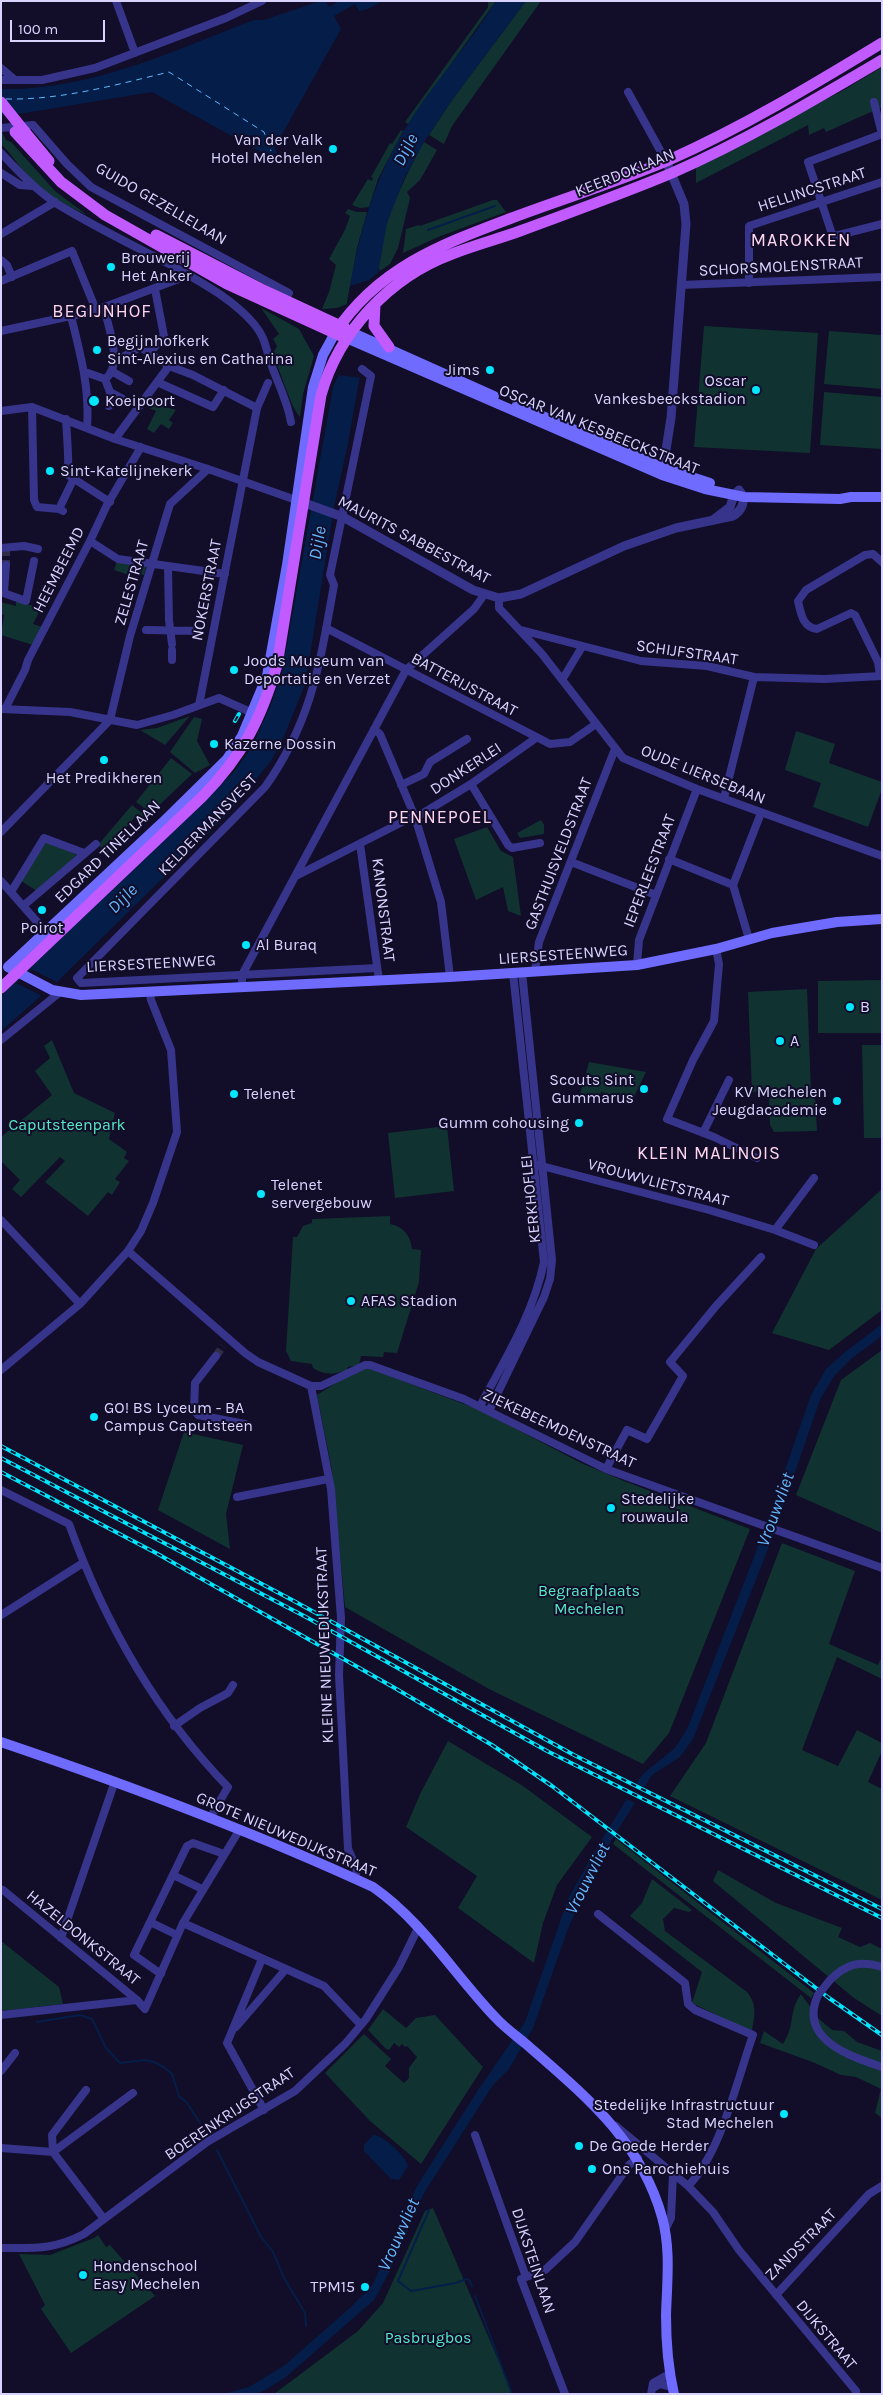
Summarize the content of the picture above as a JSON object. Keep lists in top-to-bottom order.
{
  "streets": {
    "main road": [
      "KEERDOKLAAN",
      "GUIDO GEZELLELAAN",
      "OSCAR VAN KESBEECKSTRAAT",
      "EDGARD TINELLAAN",
      "LIERSESTEENWEG",
      "GROTE NIEUWEDIJKSTRAAT"
    ],
    "street": [
      "HELLINCSTRAAT",
      "SCHORSMOLENSTRAAT",
      "MAURITS SABBESTRAAT",
      "HEEMBEEMD",
      "ZELESTRAAT",
      "NOKERSTRAAT",
      "SCHIJFSTRAAT",
      "BATTERIJSTRAAT",
      "DONKERLEI",
      "OUDE LIERSEBAAN",
      "KELDERMANSVEST",
      "GASTHUISVELDSTRAAT",
      "IEPERLEESTRAAT",
      "KANONSTRAAT",
      "VROUWVLIETSTRAAT",
      "KERKHOFLEI",
      "ZIEKEBEEMDENSTRAAT",
      "KLEINE NIEUWEDIJKSTRAAT",
      "HAZELDONKSTRAAT",
      "BOERENKRIJGSTRAAT",
      "ZANDSTRAAT",
      "DIJKSTEINLAAN",
      "DIJKSTRAAT"
    ]
  },
  "crossings": [
    ["KEERDOKLAAN", "GUIDO GEZELLELAAN"],
    ["KEERDOKLAAN", "OSCAR VAN KESBEECKSTRAAT"],
    ["HELLINCSTRAAT", "SCHORSMOLENSTRAAT"],
    ["GUIDO GEZELLELAAN", "OSCAR VAN KESBEECKSTRAAT"],
    ["OSCAR VAN KESBEECKSTRAAT", "MAURITS SABBESTRAAT"],
    ["MAURITS SABBESTRAAT", "OUDE LIERSEBAAN"],
    ["MAURITS SABBESTRAAT", "KELDERMANSVEST"],
    ["MAURITS SABBESTRAAT", "EDGARD TINELLAAN"],
    ["SCHIJFSTRAAT", "OUDE LIERSEBAAN"],
    ["BATTERIJSTRAAT", "DONKERLEI"],
    ["BATTERIJSTRAAT", "KELDERMANSVEST"],
    ["DONKERLEI", "KANONSTRAAT"],
    ["OUDE LIERSEBAAN", "GASTHUISVELDSTRAAT"],
    ["OUDE LIERSEBAAN", "IEPERLEESTRAAT"],
    ["KELDERMANSVEST", "LIERSESTEENWEG"],
    ["EDGARD TINELLAAN", "LIERSESTEENWEG"],
    ["GASTHUISVELDSTRAAT", "LIERSESTEENWEG"],
    ["IEPERLEESTRAAT", "LIERSESTEENWEG"],
    ["KANONSTRAAT", "LIERSESTEENWEG"],
    ["LIERSESTEENWEG", "KERKHOFLEI"],
    ["VROUWVLIETSTRAAT", "KERKHOFLEI"],
    ["KERKHOFLEI", "ZIEKEBEEMDENSTRAAT"],
    ["ZIEKEBEEMDENSTRAAT", "KLEINE NIEUWEDIJKSTRAAT"],
    ["KLEINE NIEUWEDIJKSTRAAT", "GROTE NIEUWEDIJKSTRAAT"],
    ["GROTE NIEUWEDIJKSTRAAT", "BOERENKRIJGSTRAAT"],
    ["ZANDSTRAAT", "DIJKSTRAAT"]
  ],
  "districts": [
    "MAROKKEN",
    "BEGIJNHOF",
    "PENNEPOEL",
    "KLEIN MALINOIS"
  ],
  "water": ["Dijle", "Vrouwvliet"],
  "parks": ["Caputsteenpark", "Begraafplaats Mechelen", "Pasbrugbos"],
  "places": [
    "Van der Valk Hotel Mechelen",
    "Brouwerij Het Anker",
    "Begijnhofkerk Sint-Alexius en Catharina",
    "Jims",
    "Oscar Vankesbeeckstadion",
    "Koeipoort",
    "Sint-Katelijnekerk",
    "Joods Museum van Deportatie en Verzet",
    "Kazerne Dossin",
    "Het Predikheren",
    "Poirot",
    "Al Buraq",
    "B",
    "A",
    "Scouts Sint Gummarus",
    "Telenet",
    "KV Mechelen Jeugdacademie",
    "Gumm cohousing",
    "Telenet servergebouw",
    "AFAS Stadion",
    "GO! BS Lyceum - BA Campus Caputsteen",
    "Stedelijke rouwaula",
    "Stedelijke Infrastructuur Stad Mechelen",
    "De Goede Herder",
    "Ons Parochiehuis",
    "Hondenschool Easy Mechelen",
    "TPM15"
  ],
  "scale_bar": "100 m"
}
